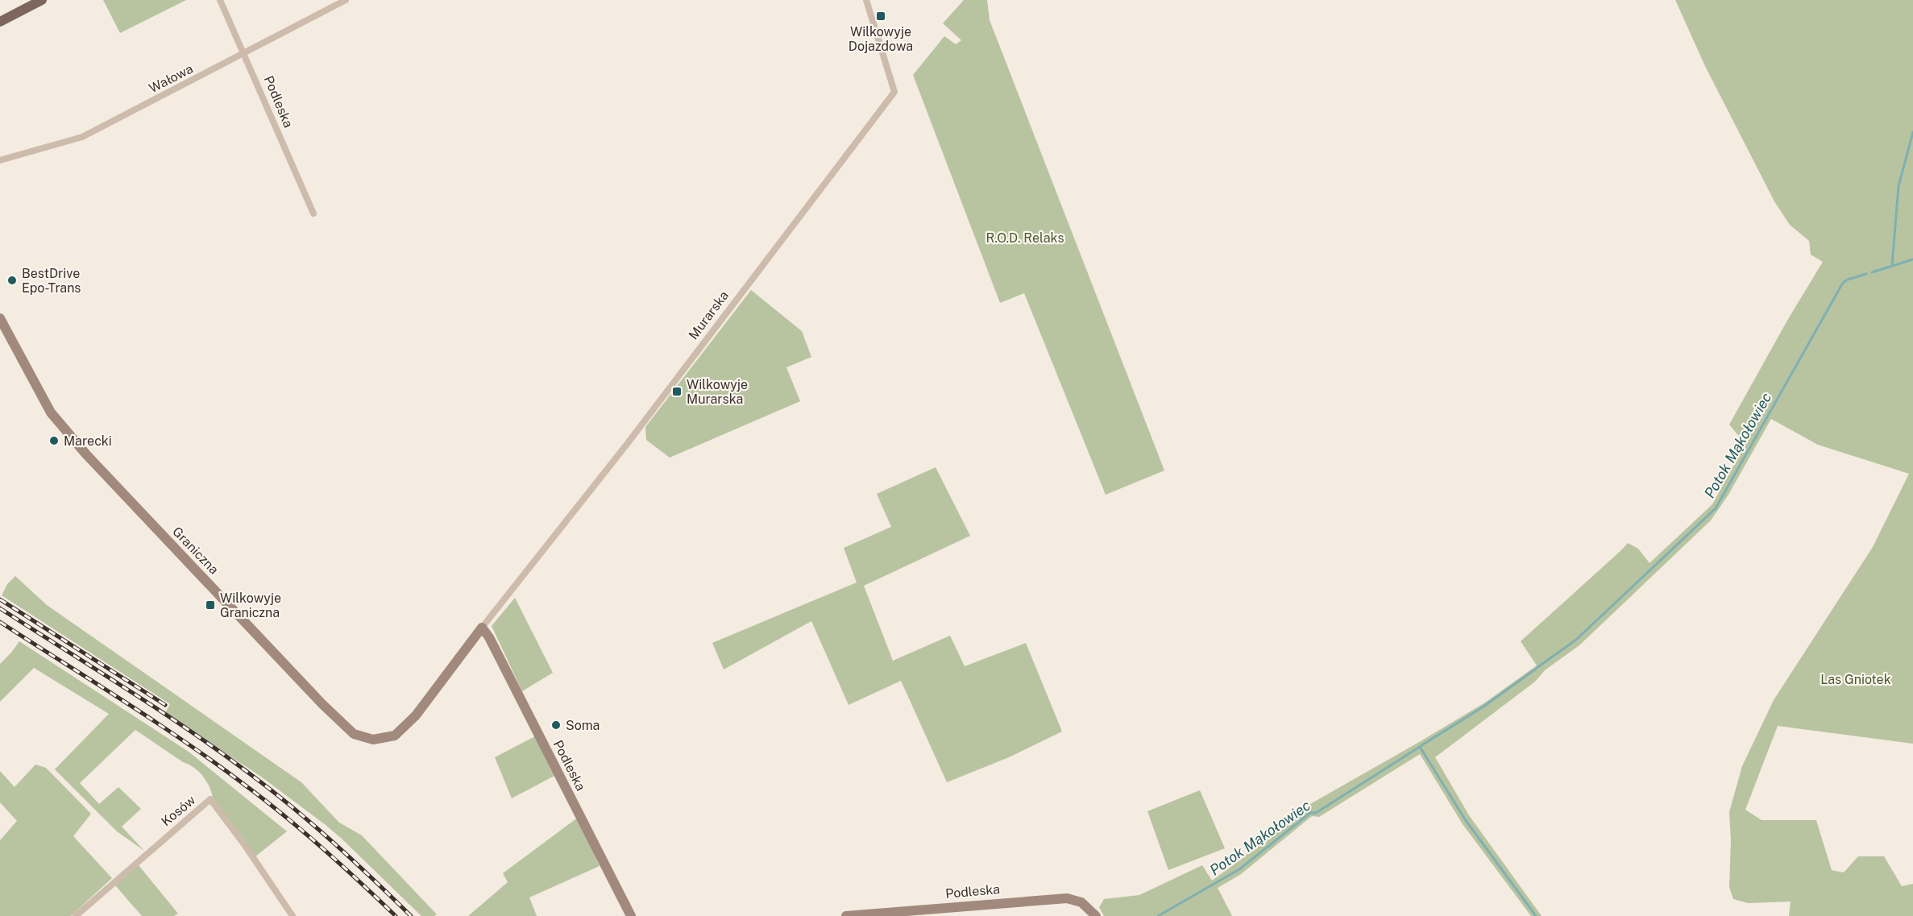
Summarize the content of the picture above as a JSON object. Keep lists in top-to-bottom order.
{
  "streets": {
    "street": [
      "Wałowa",
      "Podleska",
      "Murarska",
      "Graniczna",
      "Kosów"
    ]
  },
  "crossings": [
    ["Wałowa", "Podleska"],
    ["Podleska", "Murarska"],
    ["Podleska", "Graniczna"],
    ["Murarska", "Graniczna"]
  ],
  "water": ["Potok Mąkołowiec"],
  "parks": ["R.O.D. Relaks", "Las Gniotek"],
  "places": {
    "transit": ["Wilkowyje Dojazdowa", "Wilkowyje Murarska", "Wilkowyje Graniczna"],
    "other": ["BestDrive Epo-Trans", "Marecki", "Soma"]
  }
}
